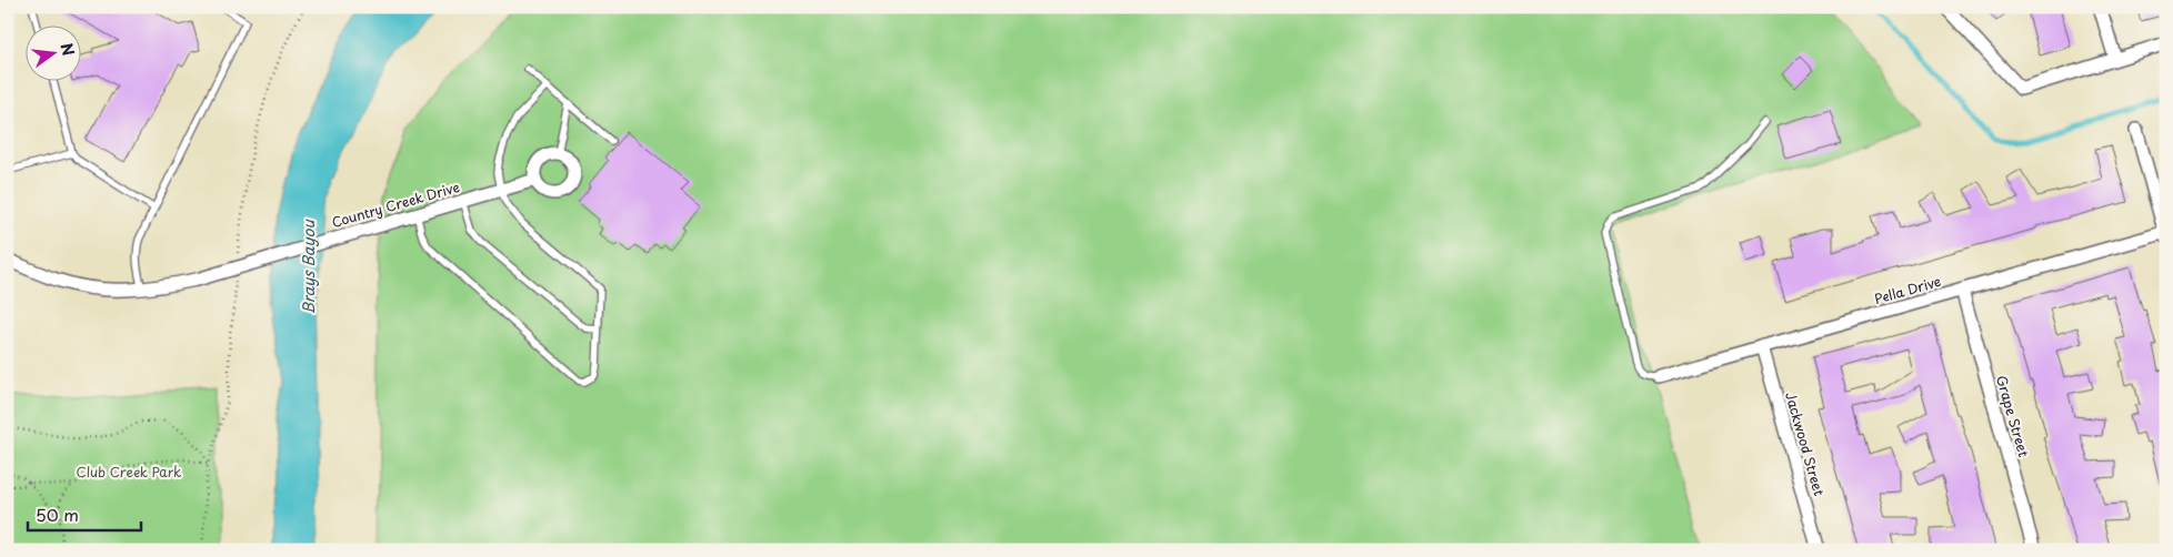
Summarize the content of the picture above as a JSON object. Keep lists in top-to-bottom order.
{
  "streets": {
    "street": [
      "Country Creek Drive",
      "Pella Drive",
      "Grape Street",
      "Jackwood Street"
    ]
  },
  "crossings": [
    ["Pella Drive", "Grape Street"],
    ["Pella Drive", "Jackwood Street"]
  ],
  "water": ["Brays Bayou"],
  "parks": ["Club Creek Park"],
  "scale_bar": "50 m",
  "north": "right"
}
